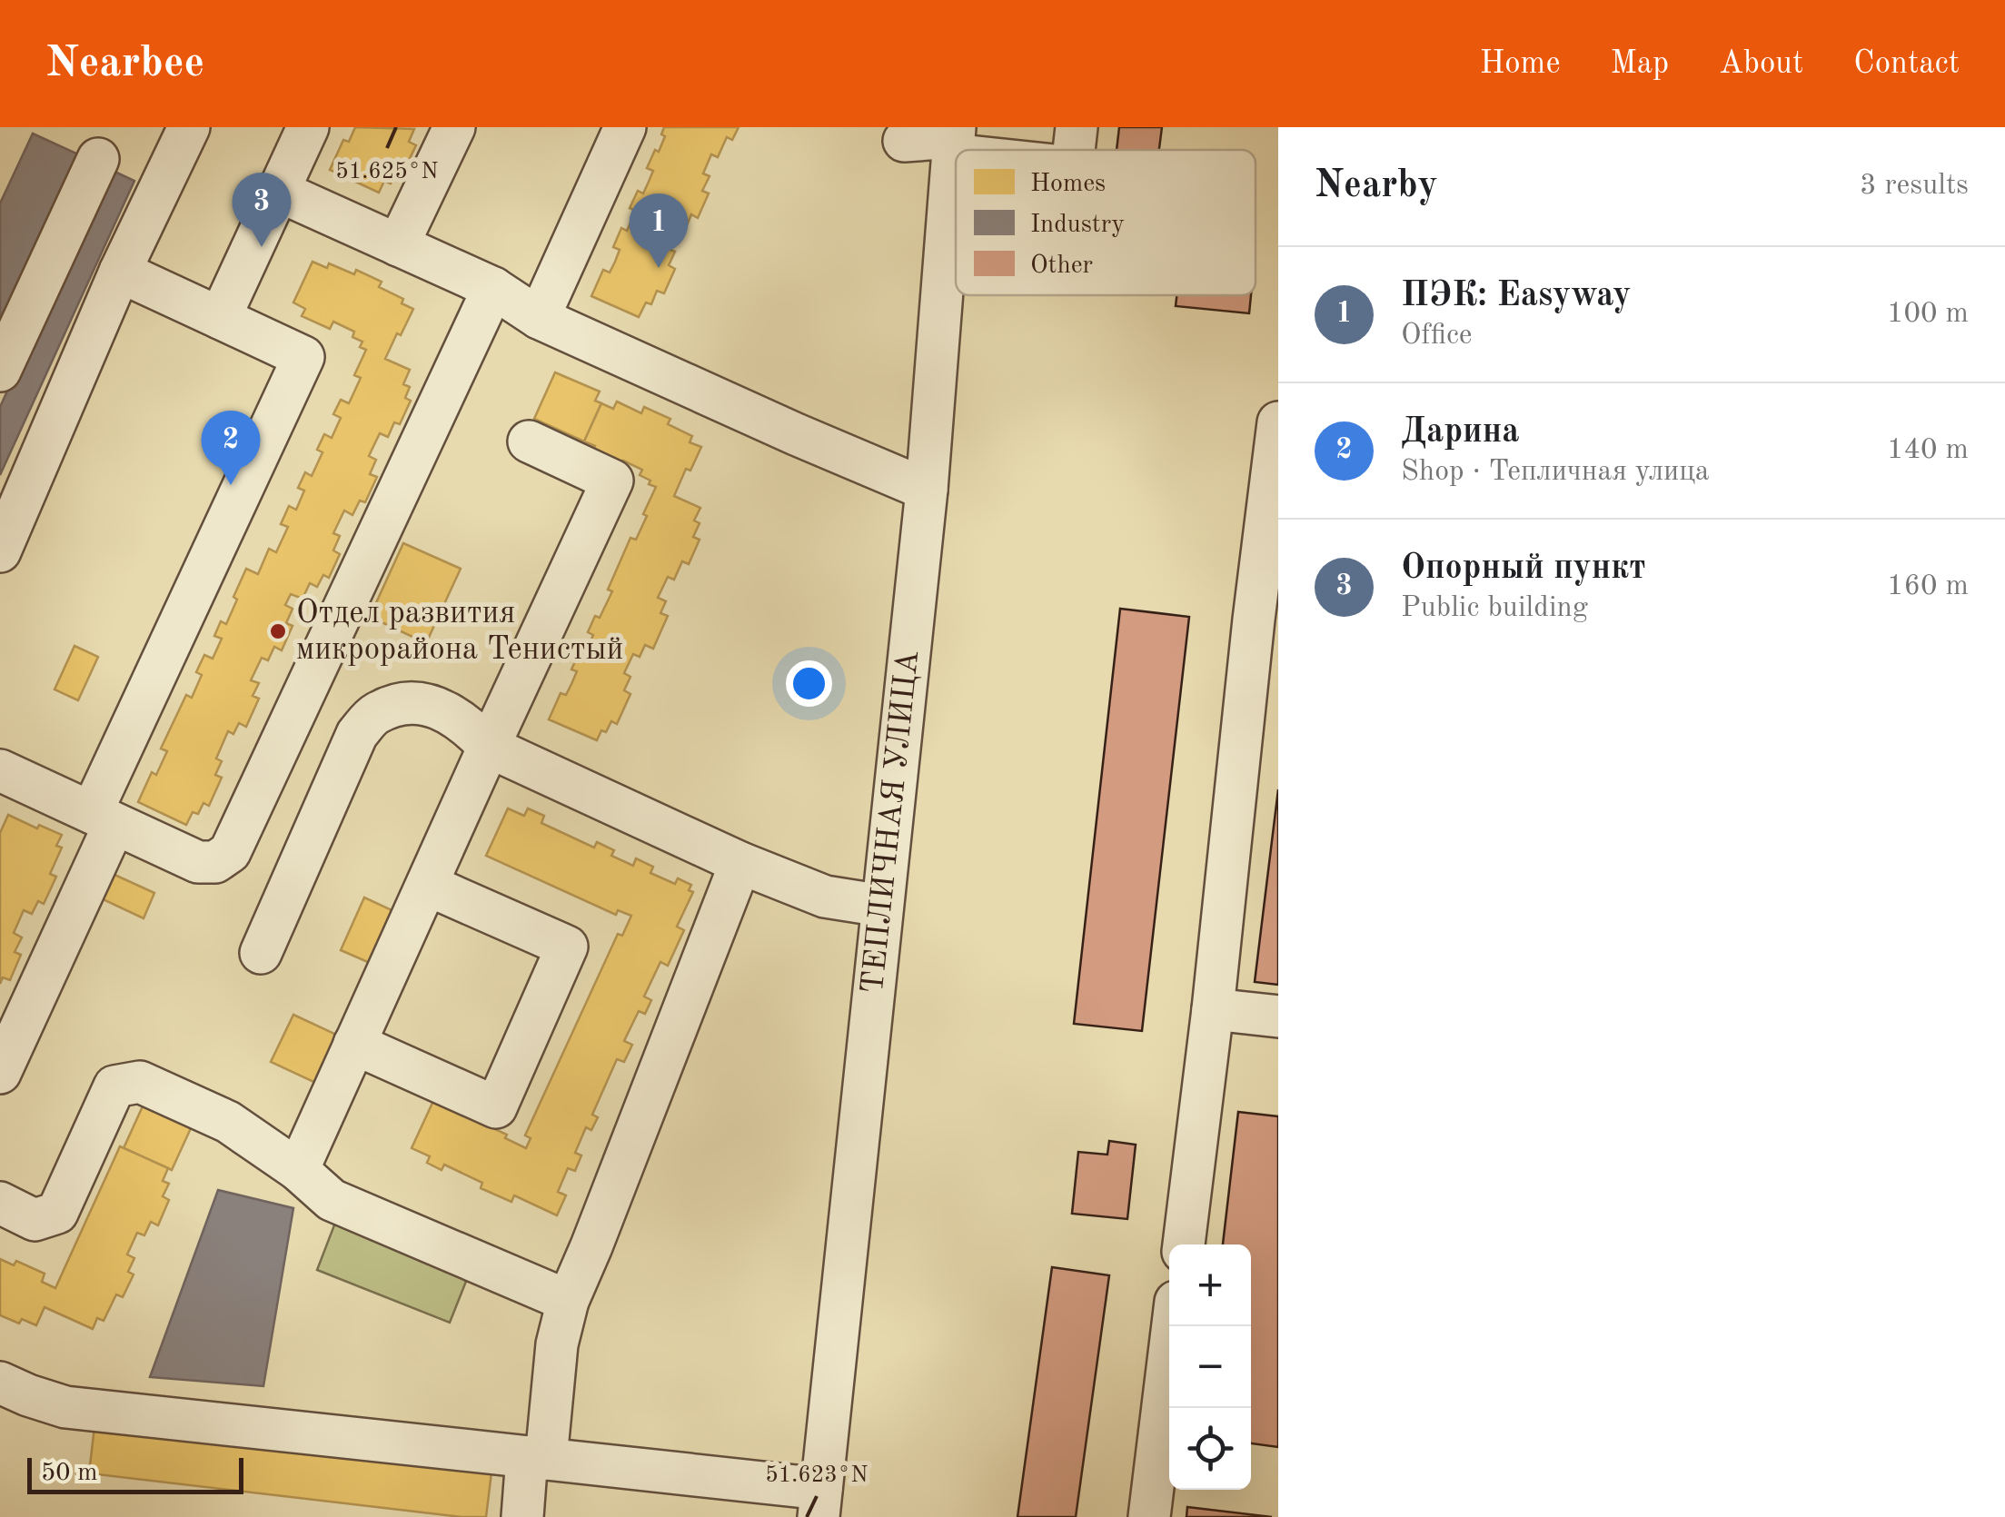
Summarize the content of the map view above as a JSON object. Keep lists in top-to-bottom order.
{
  "streets": {
    "street": ["ТЕПЛИЧНАЯ УЛИЦА"]
  },
  "places": ["Отдел развития микрорайона Тенистый"],
  "legend": ["Homes", "Industry", "Other"],
  "scale_bar": "50 m",
  "page": {
    "header": "Nearbee",
    "nav": [
      "Home",
      "Map",
      "About",
      "Contact"
    ],
    "heading": ["Nearby", "3 results"],
    "pins": ["3", "1", "2"],
    "list": [
      {
        "mark": "1",
        "name": "ПЭК: Easyway",
        "note": "Office",
        "value": "100 m"
      },
      {
        "mark": "2",
        "name": "Дарина",
        "note": "Shop · Тепличная улица",
        "value": "140 m"
      },
      {
        "mark": "3",
        "name": "Опорный пункт",
        "note": "Public building",
        "value": "160 m"
      }
    ],
    "map_buttons": ["+", "−"],
    "scale": "50 m"
  },
  "coordinates": ["51.625°N", "51.623°N"]
}
